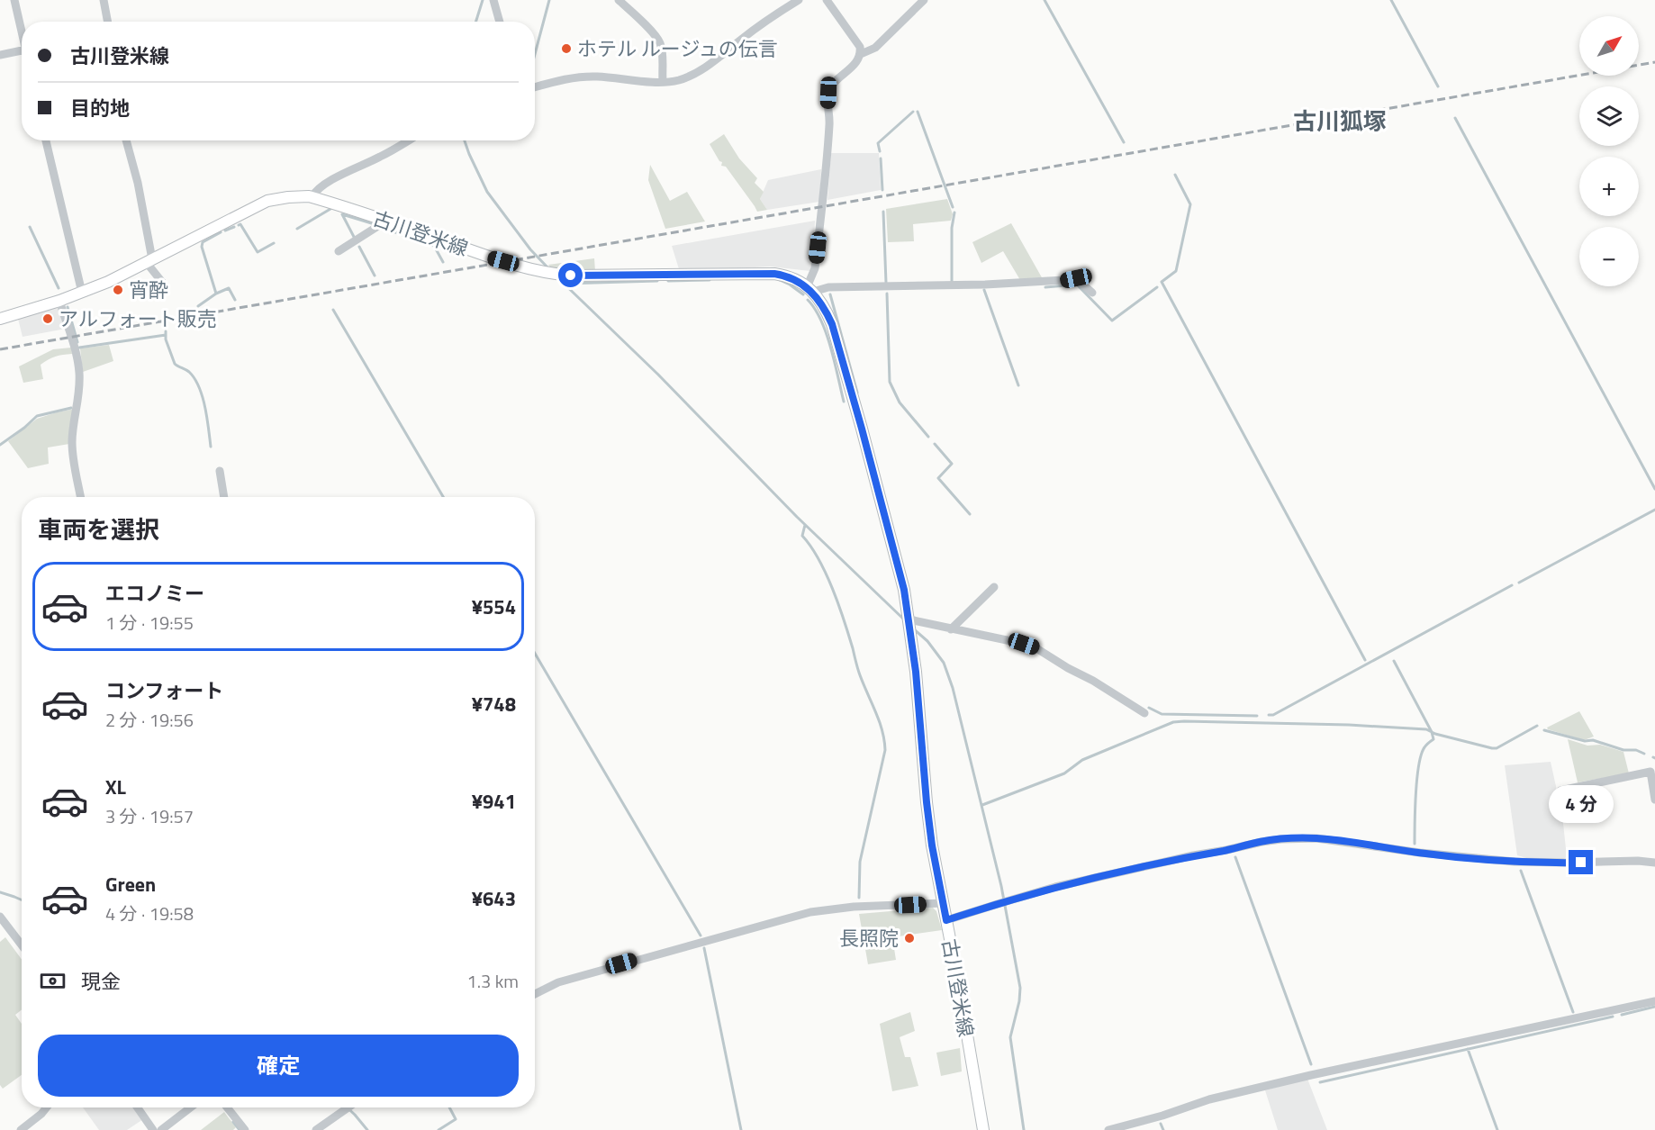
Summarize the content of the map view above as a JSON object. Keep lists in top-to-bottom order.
{
  "streets": {
    "main road": ["古川登米線"]
  },
  "districts": ["古川狐塚"],
  "places": [
    "ホテル ルージュの伝言",
    "宵酔",
    "アルフォート販売",
    "長照院"
  ],
  "north": "top right",
  "page": {
    "map_buttons": ["+", "−"],
    "banner": ["古川登米線", "目的地"],
    "heading": "車両を選択",
    "list": [
      {
        "name": "エコノミー",
        "note": "1 分 · 19:55",
        "value": "¥554"
      },
      {
        "name": "コンフォート",
        "note": "2 分 · 19:56",
        "value": "¥748"
      },
      {
        "name": "XL",
        "note": "3 分 · 19:57",
        "value": "¥941"
      },
      {
        "name": "Green",
        "note": "4 分 · 19:58",
        "value": "¥643"
      }
    ],
    "bubble": "4 分",
    "pay": ["現金", "1.3 km"],
    "buttons": "確定"
  }
}
